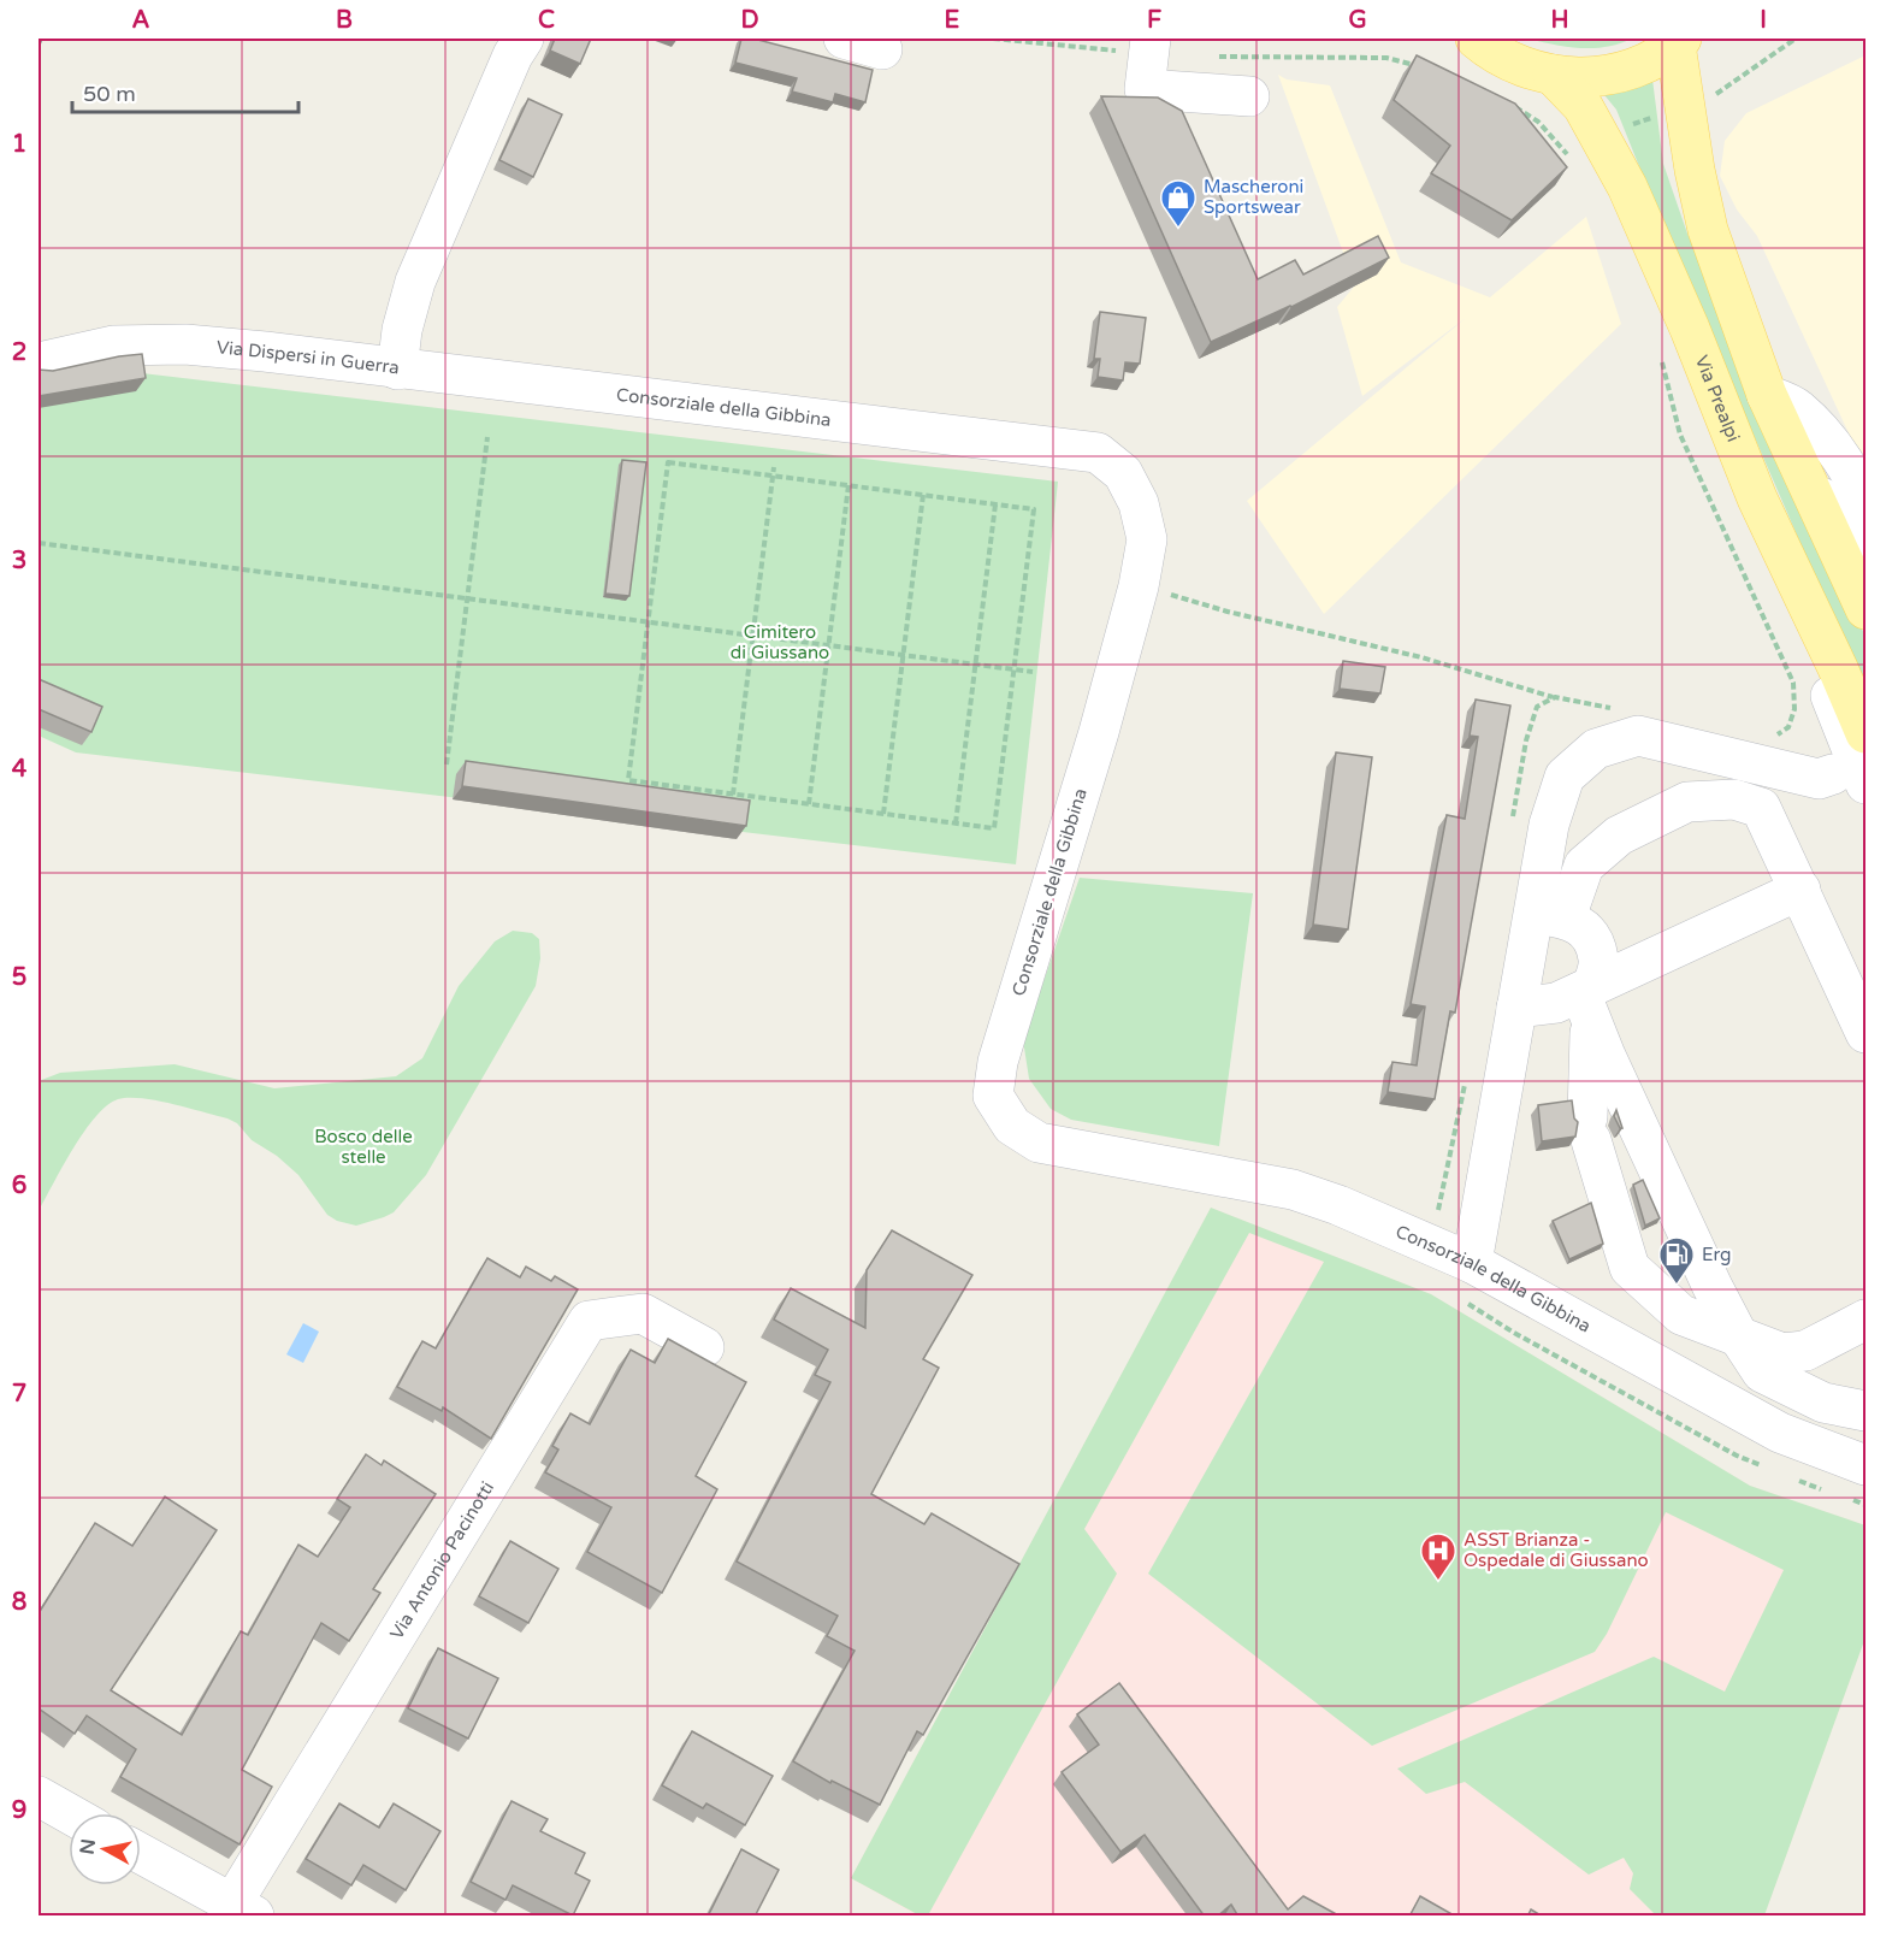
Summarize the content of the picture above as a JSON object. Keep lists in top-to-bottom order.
{
  "streets": {
    "main road": ["Via Prealpi"],
    "street": ["Via Dispersi in Guerra", "Consorziale della Gibbina", "Via Antonio Pacinotti"]
  },
  "crossings": [
    ["Via Dispersi in Guerra", "Consorziale della Gibbina"]
  ],
  "parks": ["Cimitero di Giussano", "Bosco delle stelle"],
  "places": {
    "shop": ["Mascheroni Sportswear"],
    "fuel station": ["Erg"],
    "hospital": ["ASST Brianza - Ospedale di Giussano"]
  },
  "scale_bar": "50 m",
  "north": "left",
  "grid": {
    "columns": [
      "A",
      "B",
      "C",
      "D",
      "E",
      "F",
      "G",
      "H",
      "I"
    ],
    "rows": [
      "1",
      "2",
      "3",
      "4",
      "5",
      "6",
      "7",
      "8",
      "9"
    ]
  }
}
